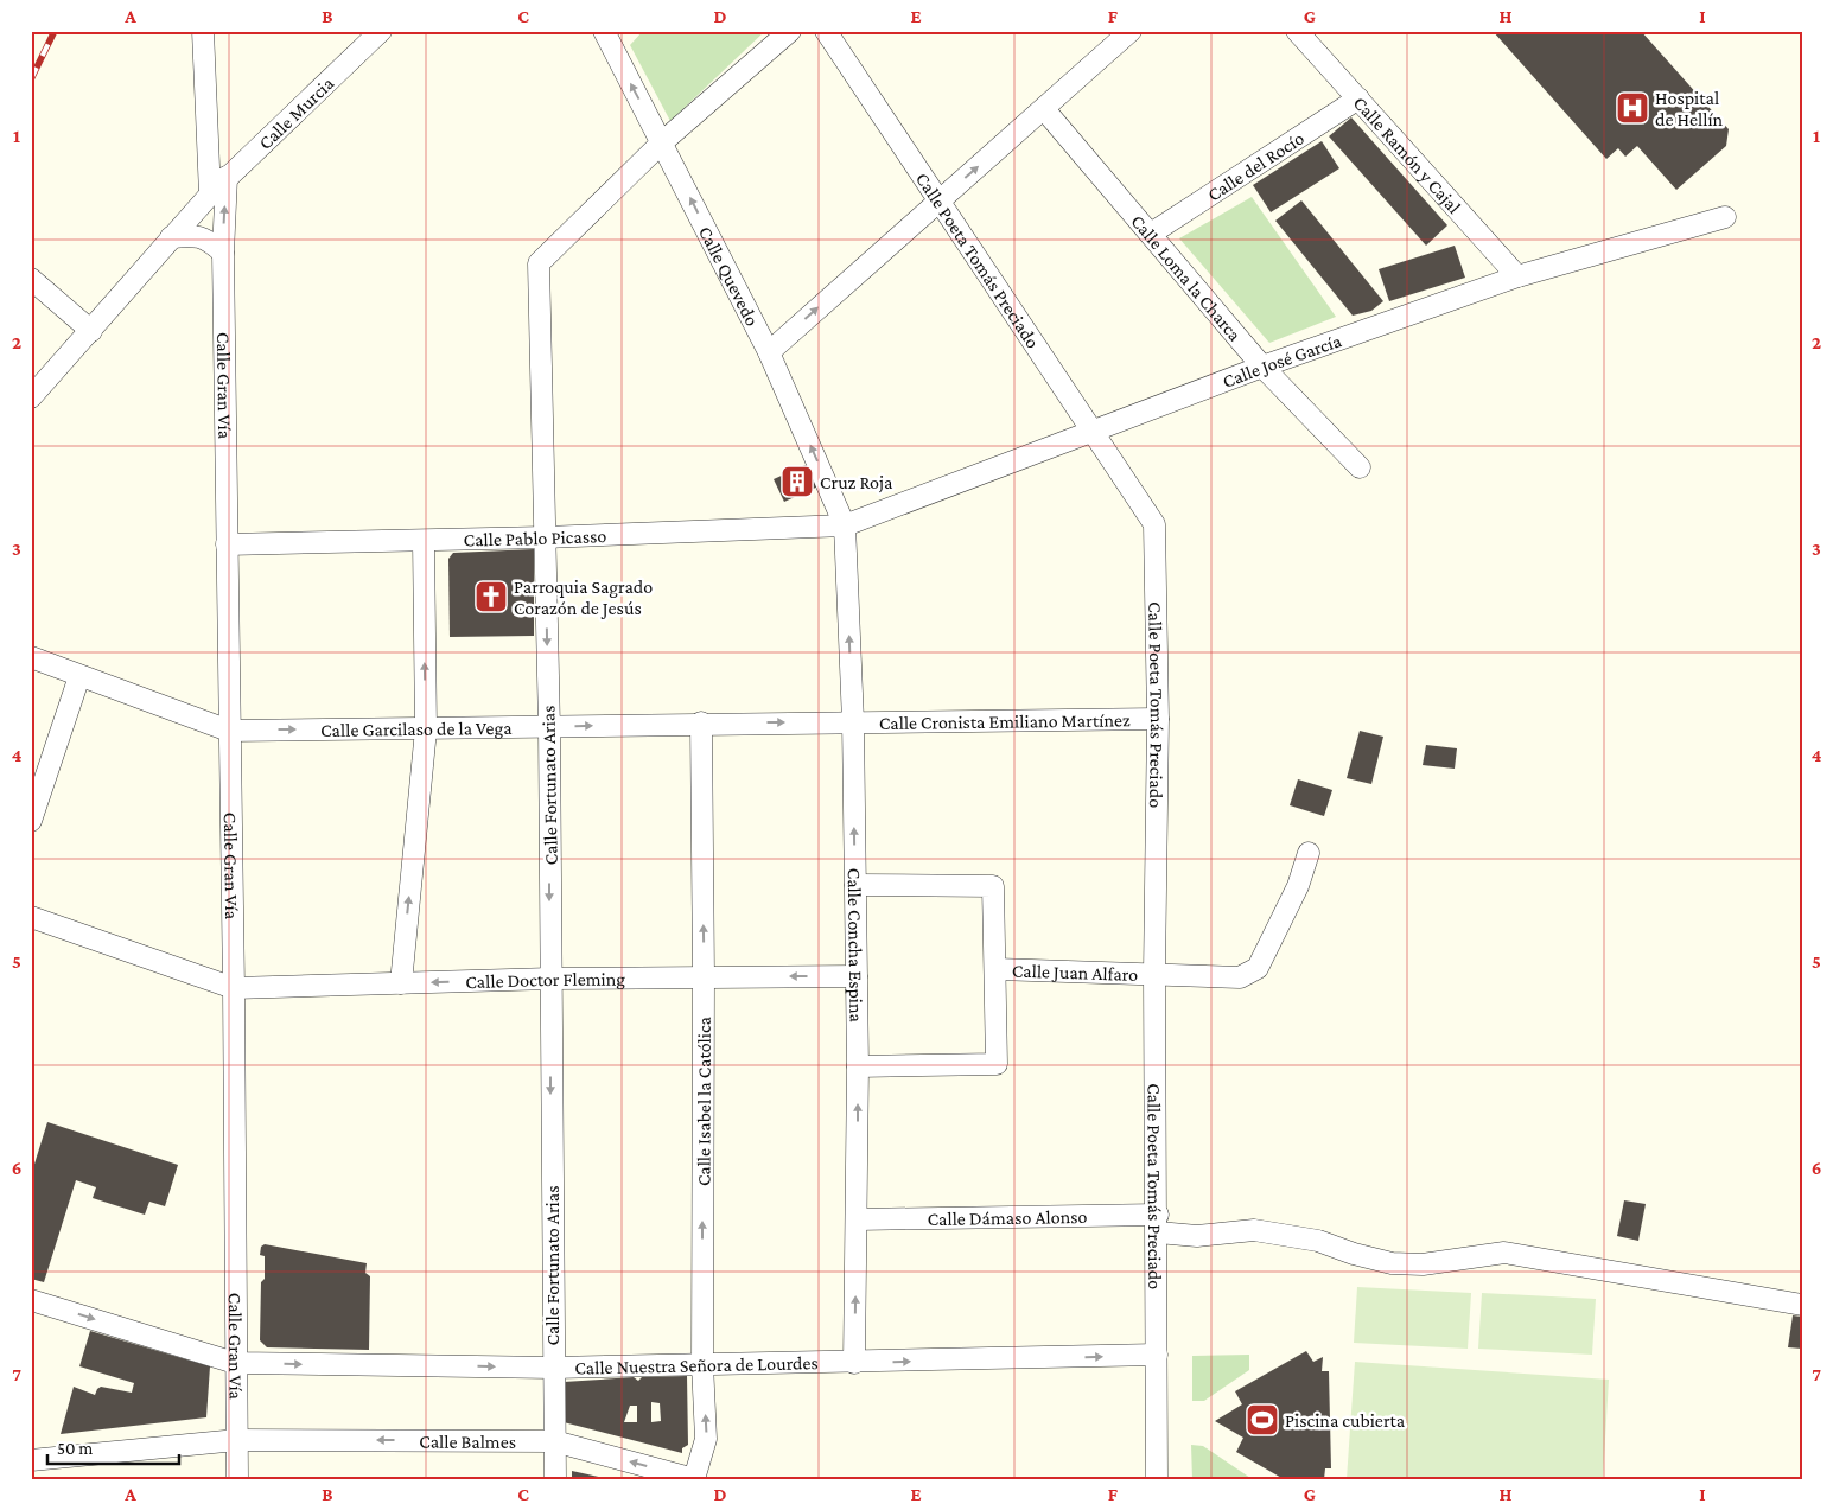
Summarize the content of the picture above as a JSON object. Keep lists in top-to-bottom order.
{
  "streets": {
    "street": [
      "Calle Murcia",
      "Calle Ramón y Cajal",
      "Calle del Rocío",
      "Calle Poeta Tomás Preciado",
      "Calle Quevedo",
      "Calle Loma la Charca",
      "Calle José García",
      "Calle Gran Vía",
      "Calle Pablo Picasso",
      "Calle Cronista Emiliano Martínez",
      "Calle Garcilaso de la Vega",
      "Calle Fortunato Arias",
      "Calle Concha Espina",
      "Calle Juan Alfaro",
      "Calle Doctor Fleming",
      "Calle Isabel la Católica",
      "Calle Dámaso Alonso",
      "Calle Nuestra Señora de Lourdes",
      "Calle Balmes"
    ]
  },
  "crossings": [
    ["Calle Murcia", "Calle Gran Vía"],
    ["Calle Ramón y Cajal", "Calle del Rocío"],
    ["Calle Ramón y Cajal", "Calle José García"],
    ["Calle del Rocío", "Calle Loma la Charca"],
    ["Calle Poeta Tomás Preciado", "Calle José García"],
    ["Calle Poeta Tomás Preciado", "Calle Cronista Emiliano Martínez"],
    ["Calle Poeta Tomás Preciado", "Calle Juan Alfaro"],
    ["Calle Poeta Tomás Preciado", "Calle Dámaso Alonso"],
    ["Calle Poeta Tomás Preciado", "Calle Nuestra Señora de Lourdes"],
    ["Calle Quevedo", "Calle José García"],
    ["Calle Quevedo", "Calle Pablo Picasso"],
    ["Calle Quevedo", "Calle Fortunato Arias"],
    ["Calle Quevedo", "Calle Concha Espina"],
    ["Calle Loma la Charca", "Calle José García"],
    ["Calle José García", "Calle Pablo Picasso"],
    ["Calle José García", "Calle Concha Espina"],
    ["Calle Gran Vía", "Calle Pablo Picasso"],
    ["Calle Gran Vía", "Calle Garcilaso de la Vega"],
    ["Calle Gran Vía", "Calle Doctor Fleming"],
    ["Calle Gran Vía", "Calle Nuestra Señora de Lourdes"],
    ["Calle Gran Vía", "Calle Balmes"],
    ["Calle Pablo Picasso", "Calle Fortunato Arias"],
    ["Calle Pablo Picasso", "Calle Concha Espina"],
    ["Calle Cronista Emiliano Martínez", "Calle Garcilaso de la Vega"],
    ["Calle Cronista Emiliano Martínez", "Calle Concha Espina"],
    ["Calle Garcilaso de la Vega", "Calle Fortunato Arias"],
    ["Calle Garcilaso de la Vega", "Calle Concha Espina"],
    ["Calle Garcilaso de la Vega", "Calle Isabel la Católica"],
    ["Calle Fortunato Arias", "Calle Doctor Fleming"],
    ["Calle Fortunato Arias", "Calle Nuestra Señora de Lourdes"],
    ["Calle Fortunato Arias", "Calle Balmes"],
    ["Calle Concha Espina", "Calle Juan Alfaro"],
    ["Calle Concha Espina", "Calle Doctor Fleming"],
    ["Calle Concha Espina", "Calle Dámaso Alonso"],
    ["Calle Concha Espina", "Calle Nuestra Señora de Lourdes"],
    ["Calle Doctor Fleming", "Calle Isabel la Católica"],
    ["Calle Isabel la Católica", "Calle Nuestra Señora de Lourdes"],
    ["Calle Isabel la Católica", "Calle Balmes"]
  ],
  "one_way": [
    "Calle Quevedo",
    "Calle Garcilaso de la Vega",
    "Calle Concha Espina",
    "Calle Doctor Fleming",
    "Calle Isabel la Católica",
    "Calle Nuestra Señora de Lourdes",
    "Calle Balmes"
  ],
  "places": {
    "hospital": ["Hospital de Hellín"],
    "building": ["Cruz Roja"],
    "church": ["Parroquia Sagrado Corazón de Jesús"],
    "sports": ["Piscina cubierta"]
  },
  "scale_bar": "50 m",
  "grid": {
    "columns": [
      "A",
      "B",
      "C",
      "D",
      "E",
      "F",
      "G",
      "H",
      "I"
    ],
    "rows": [
      "1",
      "2",
      "3",
      "4",
      "5",
      "6",
      "7"
    ]
  }
}
